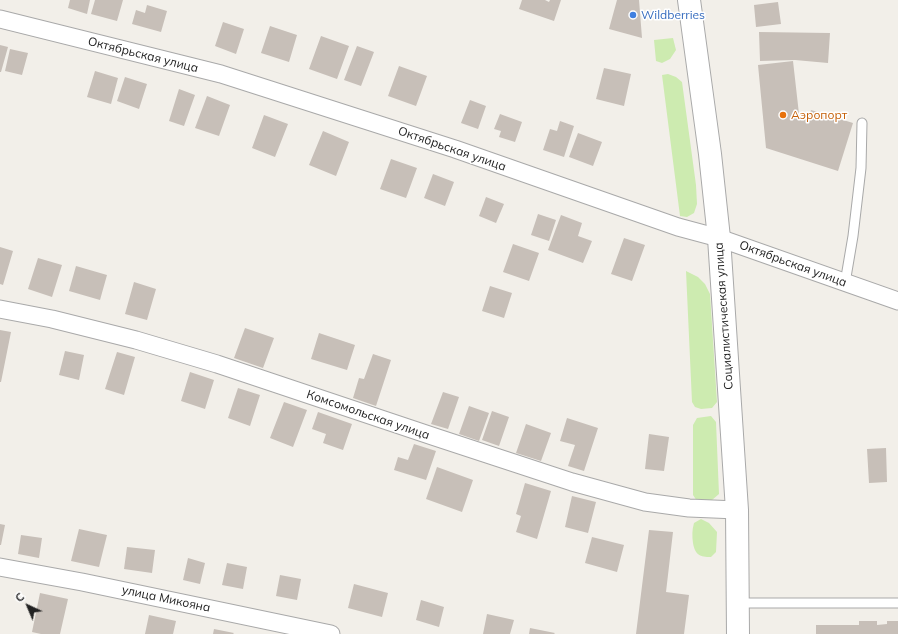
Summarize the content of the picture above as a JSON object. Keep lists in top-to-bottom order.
{
  "streets": {
    "street": [
      "Октябрьская улица",
      "Социалистическая улица",
      "Комсомольская улица",
      "улица Микояна"
    ]
  },
  "crossings": [
    ["Октябрьская улица", "Социалистическая улица"],
    ["Социалистическая улица", "Комсомольская улица"]
  ],
  "places": ["Wildberries", "Аэропорт"],
  "north": "top left"
}
